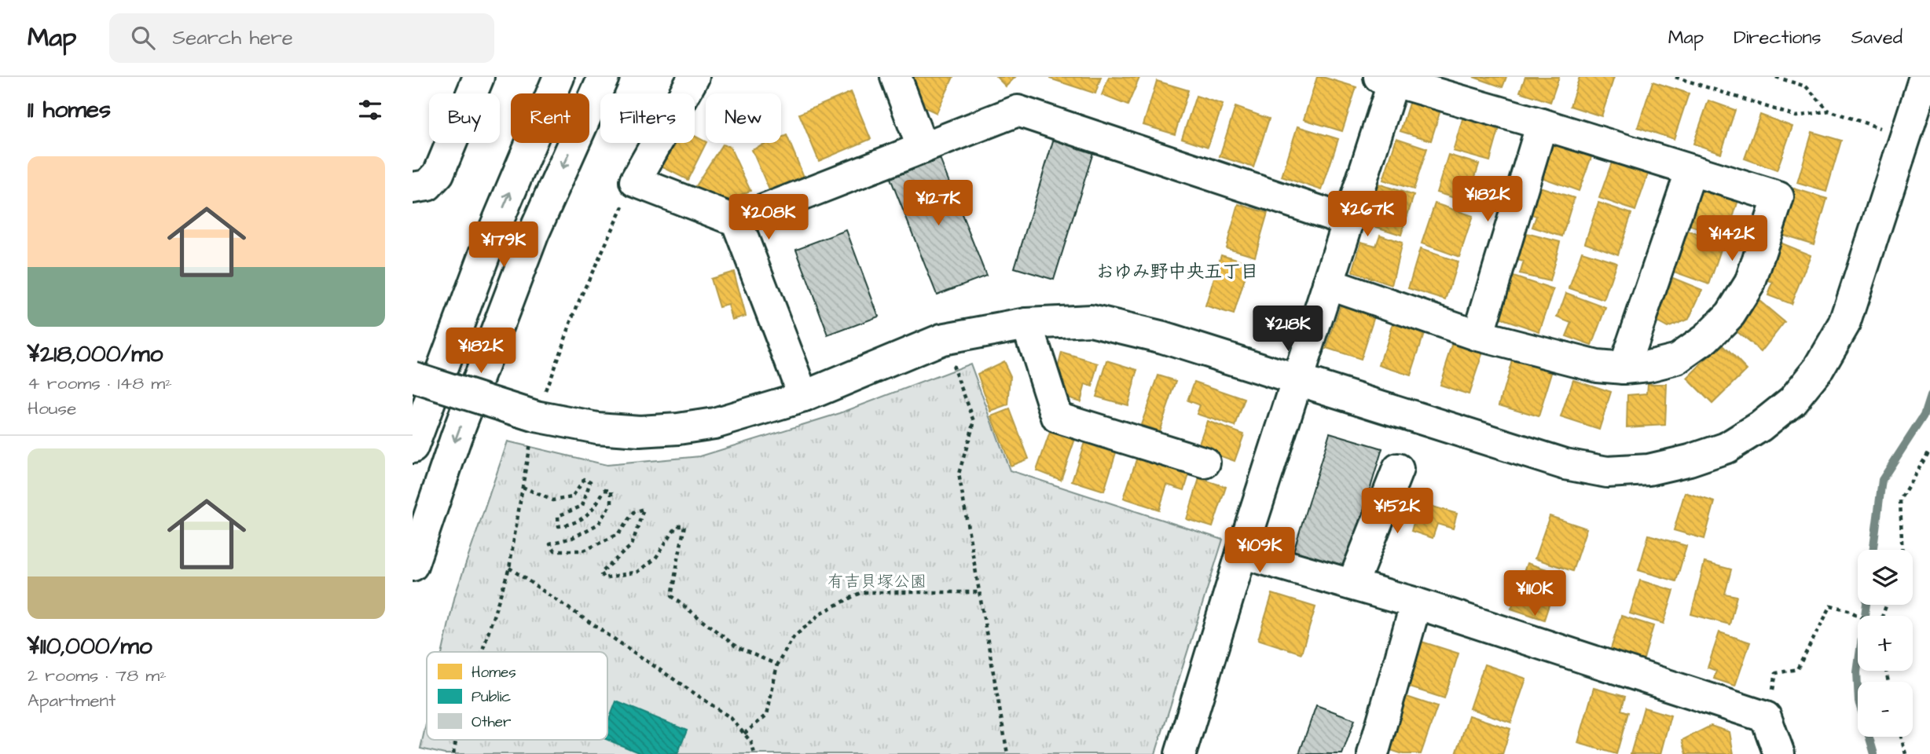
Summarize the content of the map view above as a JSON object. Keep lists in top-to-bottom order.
{
  "districts": ["おゆみ野中央五丁目"],
  "parks": ["有吉貝塚公園"],
  "legend": ["Homes", "Public", "Other"],
  "page": {
    "header": "Map",
    "search": "Search here",
    "nav": ["Map", "Directions", "Saved"],
    "heading": "11 homes",
    "chip": [
      "Buy",
      "Rent",
      "Filters",
      "New"
    ],
    "list": [
      {
        "name": "¥218,000/mo",
        "note": "4 rooms · 148 m² · House"
      },
      {
        "name": "¥110,000/mo",
        "note": "2 rooms · 78 m² · Apartment"
      }
    ],
    "price": [
      "¥182K",
      "¥127K",
      "¥267K",
      "¥208K",
      "¥142K",
      "¥179K",
      "¥218K",
      "¥182K",
      "¥152K",
      "¥109K",
      "¥110K"
    ],
    "map_buttons": ["+", "−"]
  }
}
